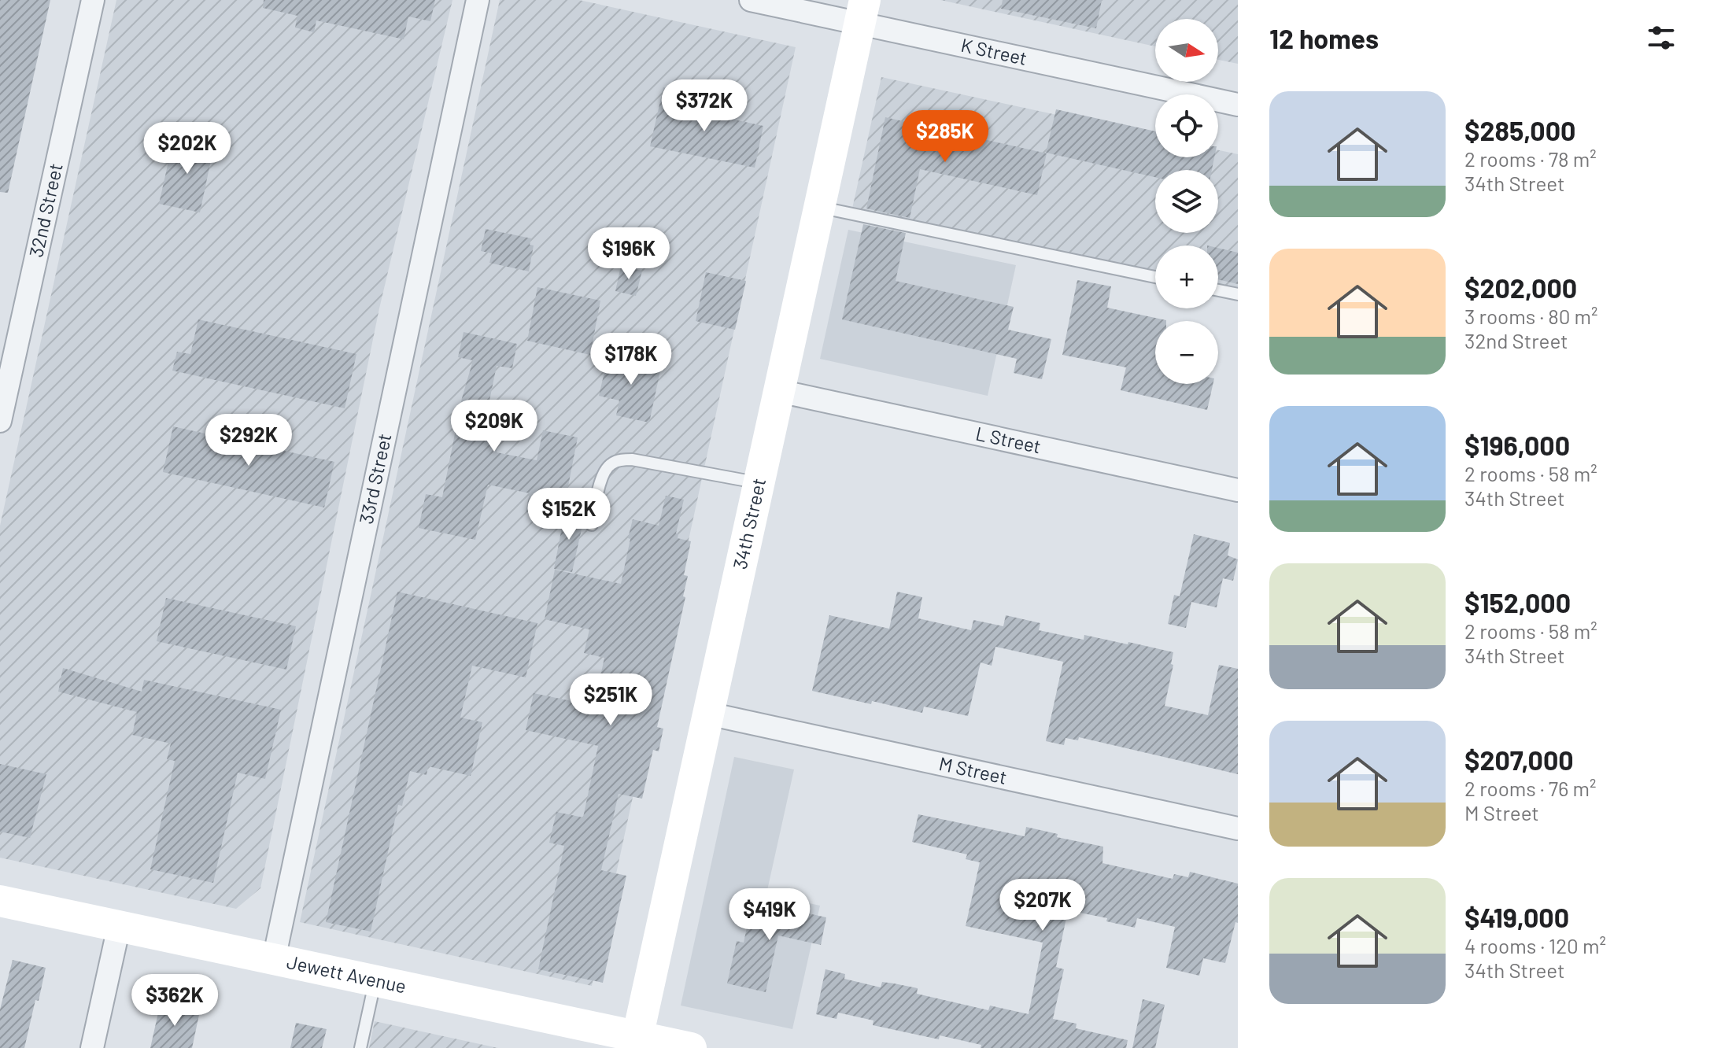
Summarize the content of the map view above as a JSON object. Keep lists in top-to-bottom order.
{
  "streets": {
    "street": [
      "K Street",
      "32nd Street",
      "L Street",
      "33rd Street",
      "34th Street",
      "M Street",
      "Jewett Avenue"
    ]
  },
  "crossings": [
    ["K Street", "34th Street"],
    ["L Street", "34th Street"],
    ["33rd Street", "Jewett Avenue"],
    ["34th Street", "M Street"],
    ["34th Street", "Jewett Avenue"]
  ],
  "north": "right",
  "page": {
    "heading": "12 homes",
    "map_buttons": ["+", "−"],
    "list": [
      {
        "name": "$285,000",
        "note": "2 rooms · 78 m² · 34th Street"
      },
      {
        "name": "$202,000",
        "note": "3 rooms · 80 m² · 32nd Street"
      },
      {
        "name": "$196,000",
        "note": "2 rooms · 58 m² · 34th Street"
      },
      {
        "name": "$152,000",
        "note": "2 rooms · 58 m² · 34th Street"
      },
      {
        "name": "$207,000",
        "note": "2 rooms · 76 m² · M Street"
      },
      {
        "name": "$419,000",
        "note": "4 rooms · 120 m² · 34th Street"
      }
    ],
    "price": [
      "$372K",
      "$285K",
      "$202K",
      "$196K",
      "$178K",
      "$209K",
      "$292K",
      "$152K",
      "$251K",
      "$207K",
      "$419K",
      "$362K"
    ]
  }
}
